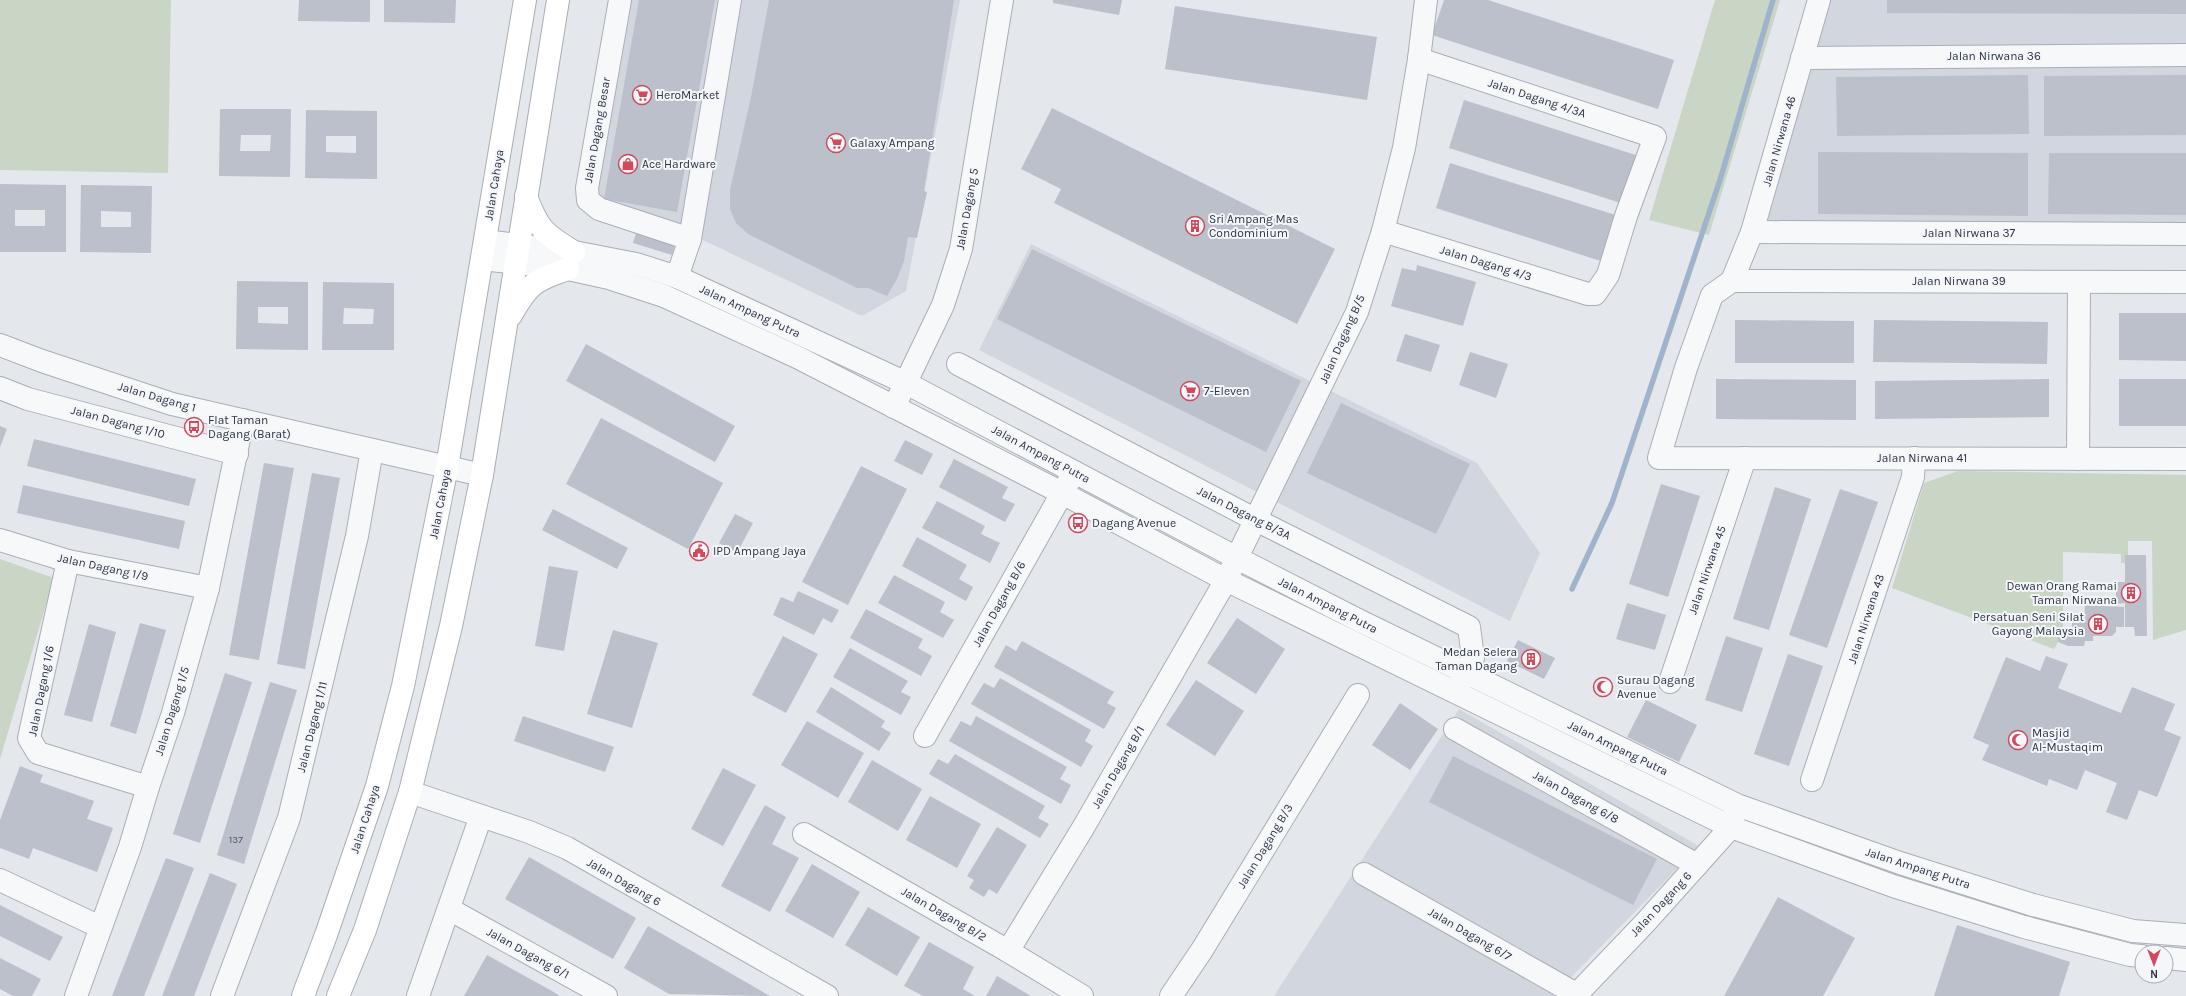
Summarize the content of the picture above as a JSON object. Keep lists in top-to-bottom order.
{
  "streets": {
    "main road": ["Jalan Cahaya"],
    "street": [
      "Jalan Nirwana 36",
      "Jalan Dagang 4/3A",
      "Jalan Dagang Besar",
      "Jalan Nirwana 46",
      "Jalan Dagang 5",
      "Jalan Nirwana 37",
      "Jalan Dagang 4/3",
      "Jalan Nirwana 39",
      "Jalan Ampang Putra",
      "Jalan Dagang B/5",
      "Jalan Dagang 1",
      "Jalan Dagang 1/10",
      "Jalan Nirwana 41",
      "Jalan Dagang B/3A",
      "Jalan Dagang 1/9",
      "Jalan Nirwana 45",
      "Jalan Dagang B/6",
      "Jalan Nirwana 43",
      "Jalan Dagang 1/6",
      "Jalan Dagang 1/5",
      "Jalan Dagang 1/11",
      "Jalan Dagang B/1",
      "Jalan Dagang 6/8",
      "Jalan Dagang B/3",
      "Jalan Dagang 6",
      "Jalan Dagang B/2",
      "Jalan Dagang 6/7",
      "Jalan Dagang 6/1"
    ]
  },
  "crossings": [
    ["Jalan Nirwana 36", "Jalan Nirwana 46"],
    ["Jalan Dagang 4/3A", "Jalan Dagang 4/3"],
    ["Jalan Dagang 4/3A", "Jalan Dagang B/5"],
    ["Jalan Nirwana 46", "Jalan Nirwana 37"],
    ["Jalan Nirwana 46", "Jalan Nirwana 39"],
    ["Jalan Nirwana 46", "Jalan Nirwana 41"],
    ["Jalan Cahaya", "Jalan Ampang Putra"],
    ["Jalan Cahaya", "Jalan Dagang 1"],
    ["Jalan Dagang 5", "Jalan Ampang Putra"],
    ["Jalan Dagang 4/3", "Jalan Dagang B/5"],
    ["Jalan Nirwana 39", "Jalan Nirwana 41"],
    ["Jalan Ampang Putra", "Jalan Dagang B/5"],
    ["Jalan Ampang Putra", "Jalan Dagang B/3A"],
    ["Jalan Ampang Putra", "Jalan Dagang B/6"],
    ["Jalan Ampang Putra", "Jalan Dagang B/1"],
    ["Jalan Ampang Putra", "Jalan Dagang 6"],
    ["Jalan Dagang B/5", "Jalan Dagang B/3A"],
    ["Jalan Dagang B/5", "Jalan Dagang B/1"],
    ["Jalan Dagang 1", "Jalan Dagang 1/5"],
    ["Jalan Dagang 1", "Jalan Dagang 1/11"],
    ["Jalan Dagang 1/10", "Jalan Dagang 1/5"],
    ["Jalan Nirwana 41", "Jalan Nirwana 45"],
    ["Jalan Nirwana 41", "Jalan Nirwana 43"],
    ["Jalan Dagang 1/9", "Jalan Dagang 1/6"],
    ["Jalan Dagang 1/9", "Jalan Dagang 1/5"],
    ["Jalan Dagang 1/6", "Jalan Dagang 1/5"],
    ["Jalan Dagang B/1", "Jalan Dagang B/2"],
    ["Jalan Dagang 6/8", "Jalan Dagang 6"],
    ["Jalan Dagang 6", "Jalan Dagang 6/7"]
  ],
  "places": {
    "supermarket": ["HeroMarket", "Galaxy Ampang", "7-Eleven"],
    "shop": ["Ace Hardware"],
    "building": [
      "Sri Ampang Mas Condominium",
      "Dewan Orang Ramai Taman Nirwana",
      "Persatuan Seni Silat Gayong Malaysia",
      "Medan Selera Taman Dagang"
    ],
    "bus stop": ["Flat Taman Dagang (Barat)", "Dagang Avenue"],
    "public building": ["IPD Ampang Jaya"],
    "mosque": ["Surau Dagang Avenue", "Masjid Al-Mustaqim"]
  },
  "house_numbers": ["137"],
  "north": "bottom"
}
